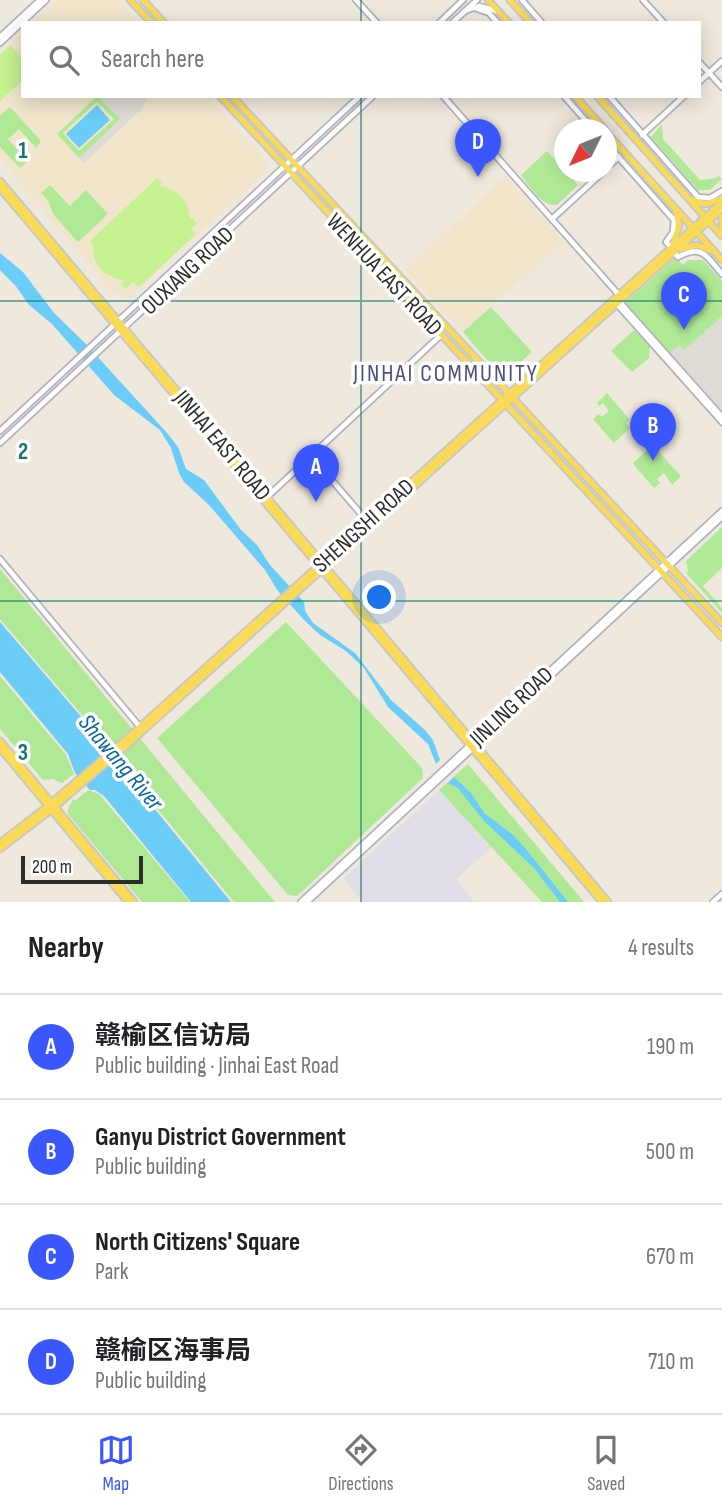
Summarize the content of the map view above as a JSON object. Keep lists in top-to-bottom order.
{
  "streets": {
    "main road": ["WENHUA EAST ROAD", "JINHAI EAST ROAD", "SHENGSHI ROAD"],
    "street": ["OUXIANG ROAD", "JINLING ROAD"]
  },
  "crossings": [
    ["OUXIANG ROAD", "WENHUA EAST ROAD"],
    ["OUXIANG ROAD", "JINHAI EAST ROAD"],
    ["WENHUA EAST ROAD", "SHENGSHI ROAD"],
    ["WENHUA EAST ROAD", "JINLING ROAD"],
    ["JINHAI EAST ROAD", "SHENGSHI ROAD"],
    ["JINHAI EAST ROAD", "JINLING ROAD"]
  ],
  "districts": ["JINHAI COMMUNITY"],
  "water": ["Shawang River"],
  "scale_bar": "200 m",
  "north": "bottom left",
  "page": {
    "search": "Search here",
    "pins": [
      "D",
      "C",
      "B",
      "A"
    ],
    "scale": "200 m",
    "heading": ["Nearby", "4 results"],
    "list": [
      {
        "mark": "A",
        "name": "赣榆区信访局",
        "note": "Public building · Jinhai East Road",
        "value": "190 m"
      },
      {
        "mark": "B",
        "name": "Ganyu District Government",
        "note": "Public building",
        "value": "500 m"
      },
      {
        "mark": "C",
        "name": "North Citizens' Square",
        "note": "Park",
        "value": "670 m"
      },
      {
        "mark": "D",
        "name": "赣榆区海事局",
        "note": "Public building",
        "value": "710 m"
      }
    ],
    "nav": ["Map", "Directions", "Saved"]
  },
  "grid": {
    "rows": ["1", "2", "3"]
  }
}
